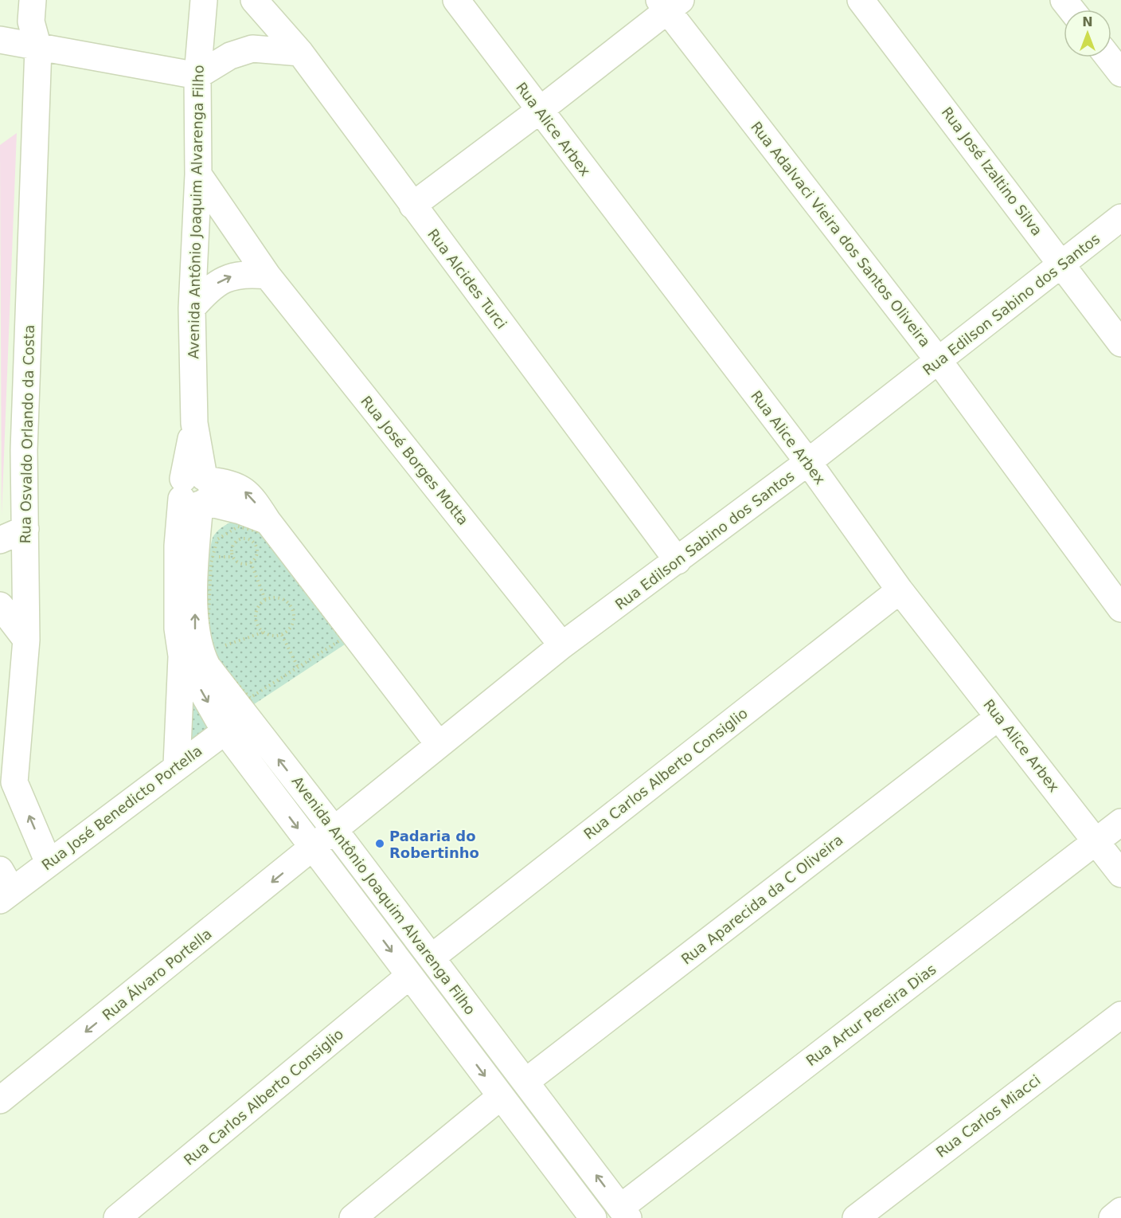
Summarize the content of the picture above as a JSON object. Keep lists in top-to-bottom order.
{
  "streets": {
    "street": [
      "Rua Alice Arbex",
      "Rua José Izaltino Silva",
      "Avenida Antônio Joaquim Alvarenga Filho",
      "Rua Adalvaci Vieira dos Santos Oliveira",
      "Rua Alcides Turci",
      "Rua Edilson Sabino dos Santos",
      "Rua Osvaldo Orlando da Costa",
      "Rua José Borges Motta",
      "Rua Carlos Alberto Consiglio",
      "Rua José Benedicto Portella",
      "Rua Aparecida da C Oliveira",
      "Rua Álvaro Portella",
      "Rua Artur Pereira Dias",
      "Rua Carlos Miacci"
    ]
  },
  "crossings": [
    ["Rua Alice Arbex", "Rua Edilson Sabino dos Santos"],
    ["Rua Alice Arbex", "Rua Carlos Alberto Consiglio"],
    ["Rua Alice Arbex", "Rua Aparecida da C Oliveira"],
    ["Rua Alice Arbex", "Rua Artur Pereira Dias"],
    ["Rua José Izaltino Silva", "Rua Edilson Sabino dos Santos"],
    ["Avenida Antônio Joaquim Alvarenga Filho", "Rua Edilson Sabino dos Santos"],
    ["Avenida Antônio Joaquim Alvarenga Filho", "Rua José Borges Motta"],
    ["Avenida Antônio Joaquim Alvarenga Filho", "Rua Carlos Alberto Consiglio"],
    ["Avenida Antônio Joaquim Alvarenga Filho", "Rua José Benedicto Portella"],
    ["Avenida Antônio Joaquim Alvarenga Filho", "Rua Aparecida da C Oliveira"],
    ["Avenida Antônio Joaquim Alvarenga Filho", "Rua Álvaro Portella"],
    ["Avenida Antônio Joaquim Alvarenga Filho", "Rua Artur Pereira Dias"],
    ["Rua Adalvaci Vieira dos Santos Oliveira", "Rua Edilson Sabino dos Santos"],
    ["Rua Alcides Turci", "Rua Edilson Sabino dos Santos"],
    ["Rua Edilson Sabino dos Santos", "Rua José Borges Motta"],
    ["Rua Edilson Sabino dos Santos", "Rua Álvaro Portella"],
    ["Rua Osvaldo Orlando da Costa", "Rua José Benedicto Portella"]
  ],
  "one_way": ["Rua Álvaro Portella"],
  "places": ["Padaria do Robertinho"],
  "north": "top"
}
